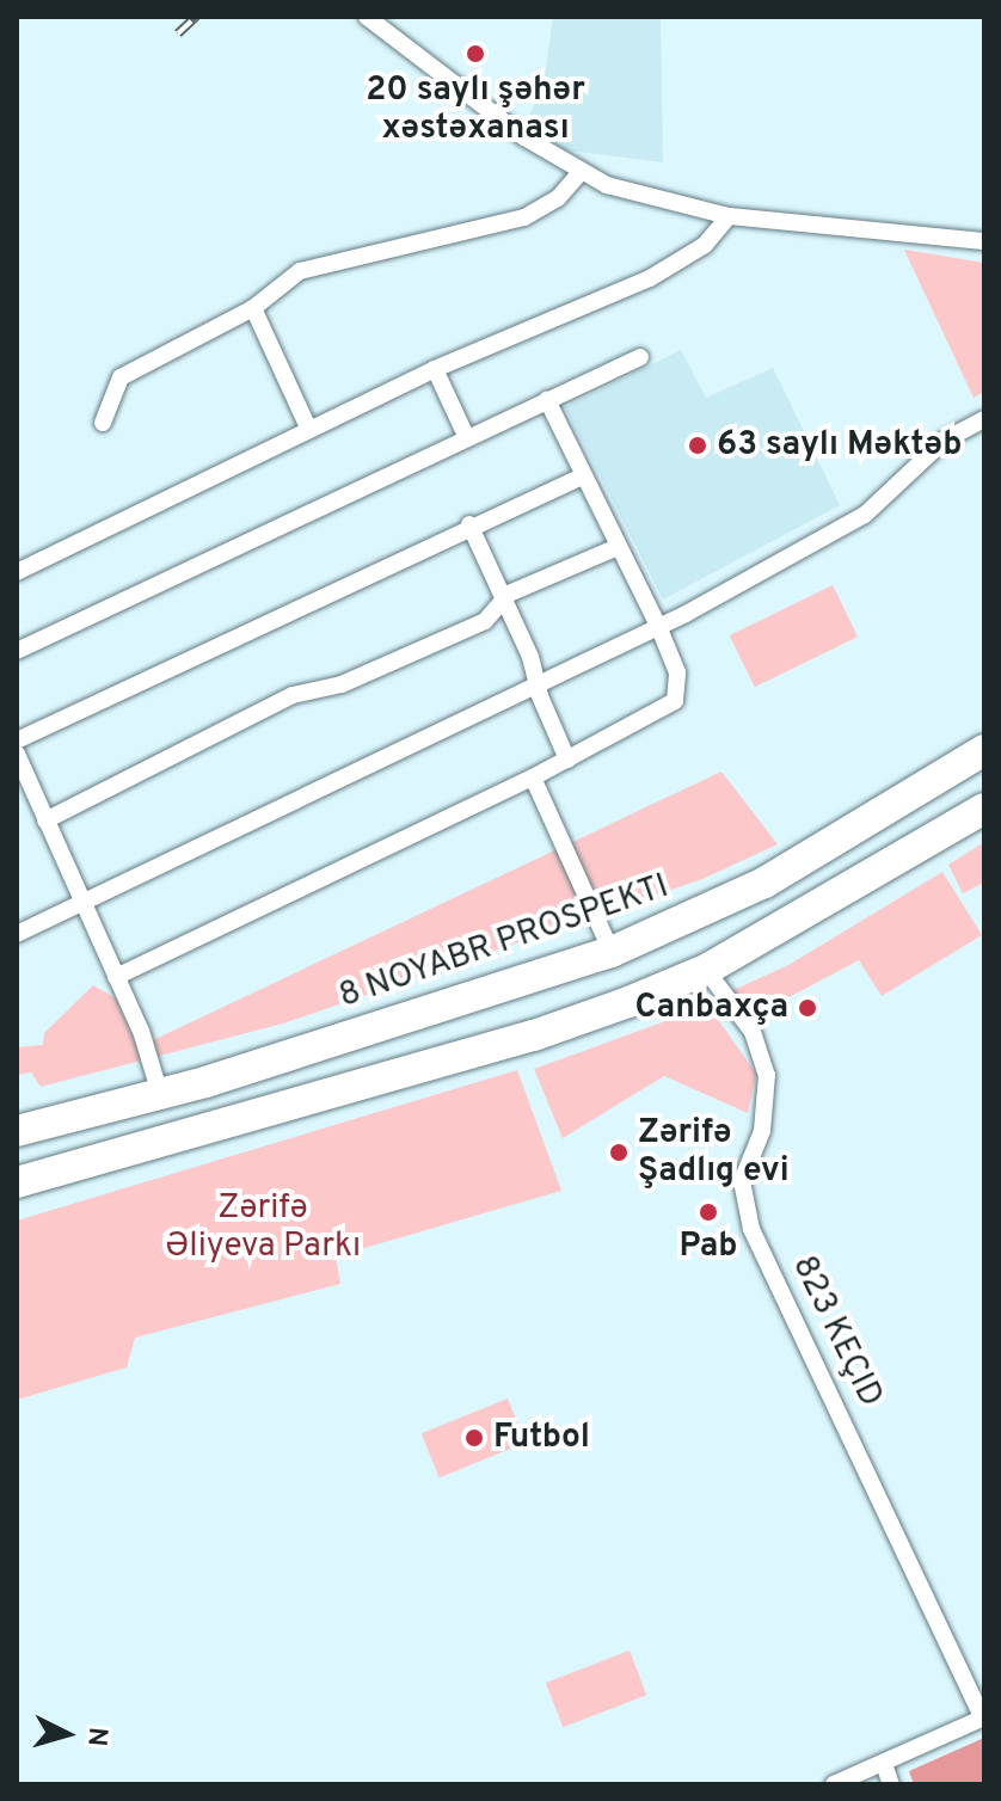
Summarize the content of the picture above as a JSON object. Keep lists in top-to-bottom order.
{
  "streets": {
    "highway": ["8 NOYABR PROSPEKTI"],
    "street": ["823 KEÇID"]
  },
  "parks": ["Zərifə Əliyeva Parkı"],
  "places": [
    "20 saylı şəhər xəstəxanası",
    "63 saylı Məktəb",
    "Canbaxça",
    "Zərifə Şadlıg evi",
    "Pab",
    "Futbol"
  ],
  "north": "right"
}
